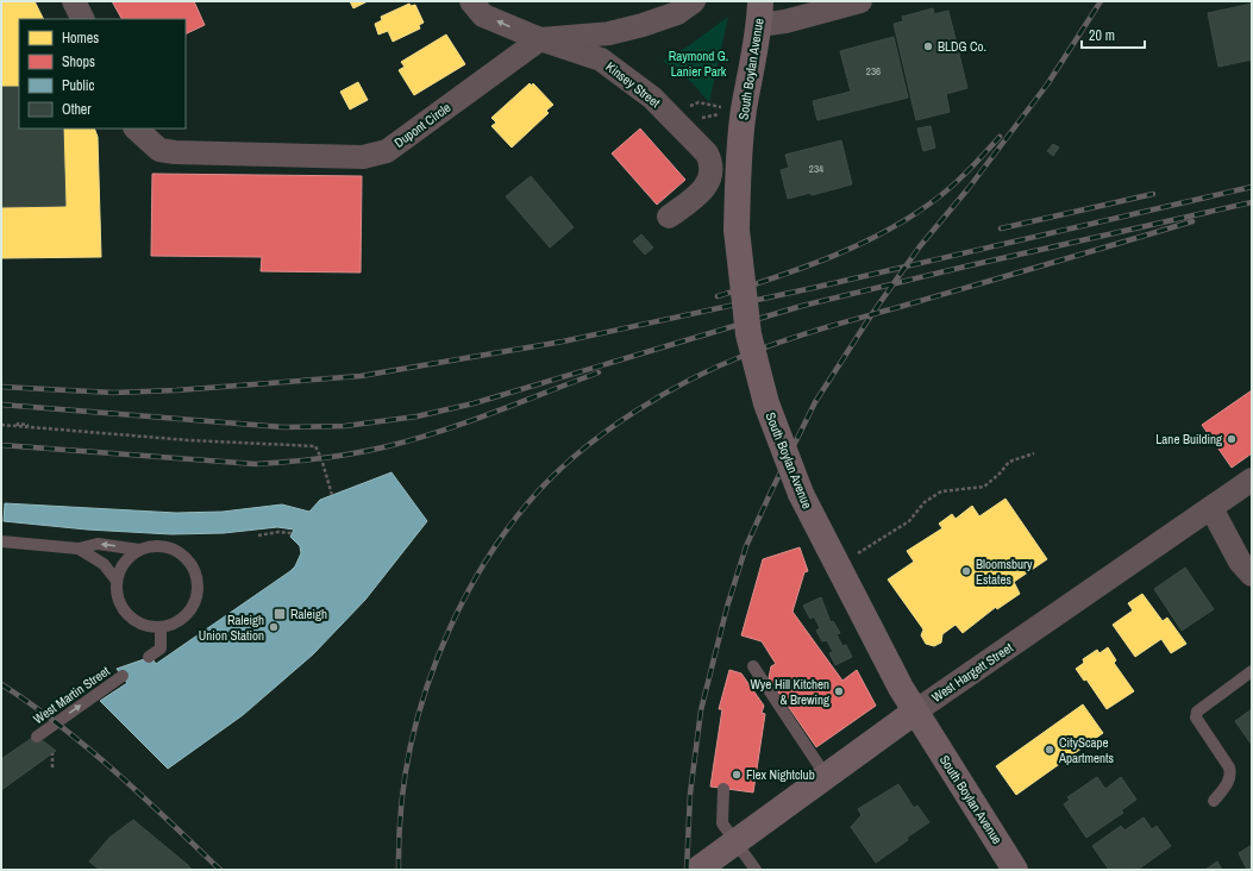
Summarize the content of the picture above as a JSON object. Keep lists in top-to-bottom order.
{
  "streets": {
    "street": [
      "South Boylan Avenue",
      "Kinsey Street",
      "Dupont Circle",
      "West Hargett Street"
    ],
    "lane": ["West Martin Street"]
  },
  "crossings": [
    ["South Boylan Avenue", "West Hargett Street"],
    ["Kinsey Street", "Dupont Circle"]
  ],
  "one_way": ["West Martin Street"],
  "parks": ["Raymond G. Lanier Park"],
  "places": {
    "other": [
      "BLDG Co.",
      "Lane Building",
      "Bloomsbury Estates",
      "Raleigh Union Station",
      "Wye Hill Kitchen & Brewing",
      "CityScape Apartments",
      "Flex Nightclub"
    ],
    "transit": ["Raleigh"]
  },
  "house_numbers": ["236", "234"],
  "legend": [
    "Homes",
    "Shops",
    "Public",
    "Other"
  ],
  "scale_bar": "20 m"
}
